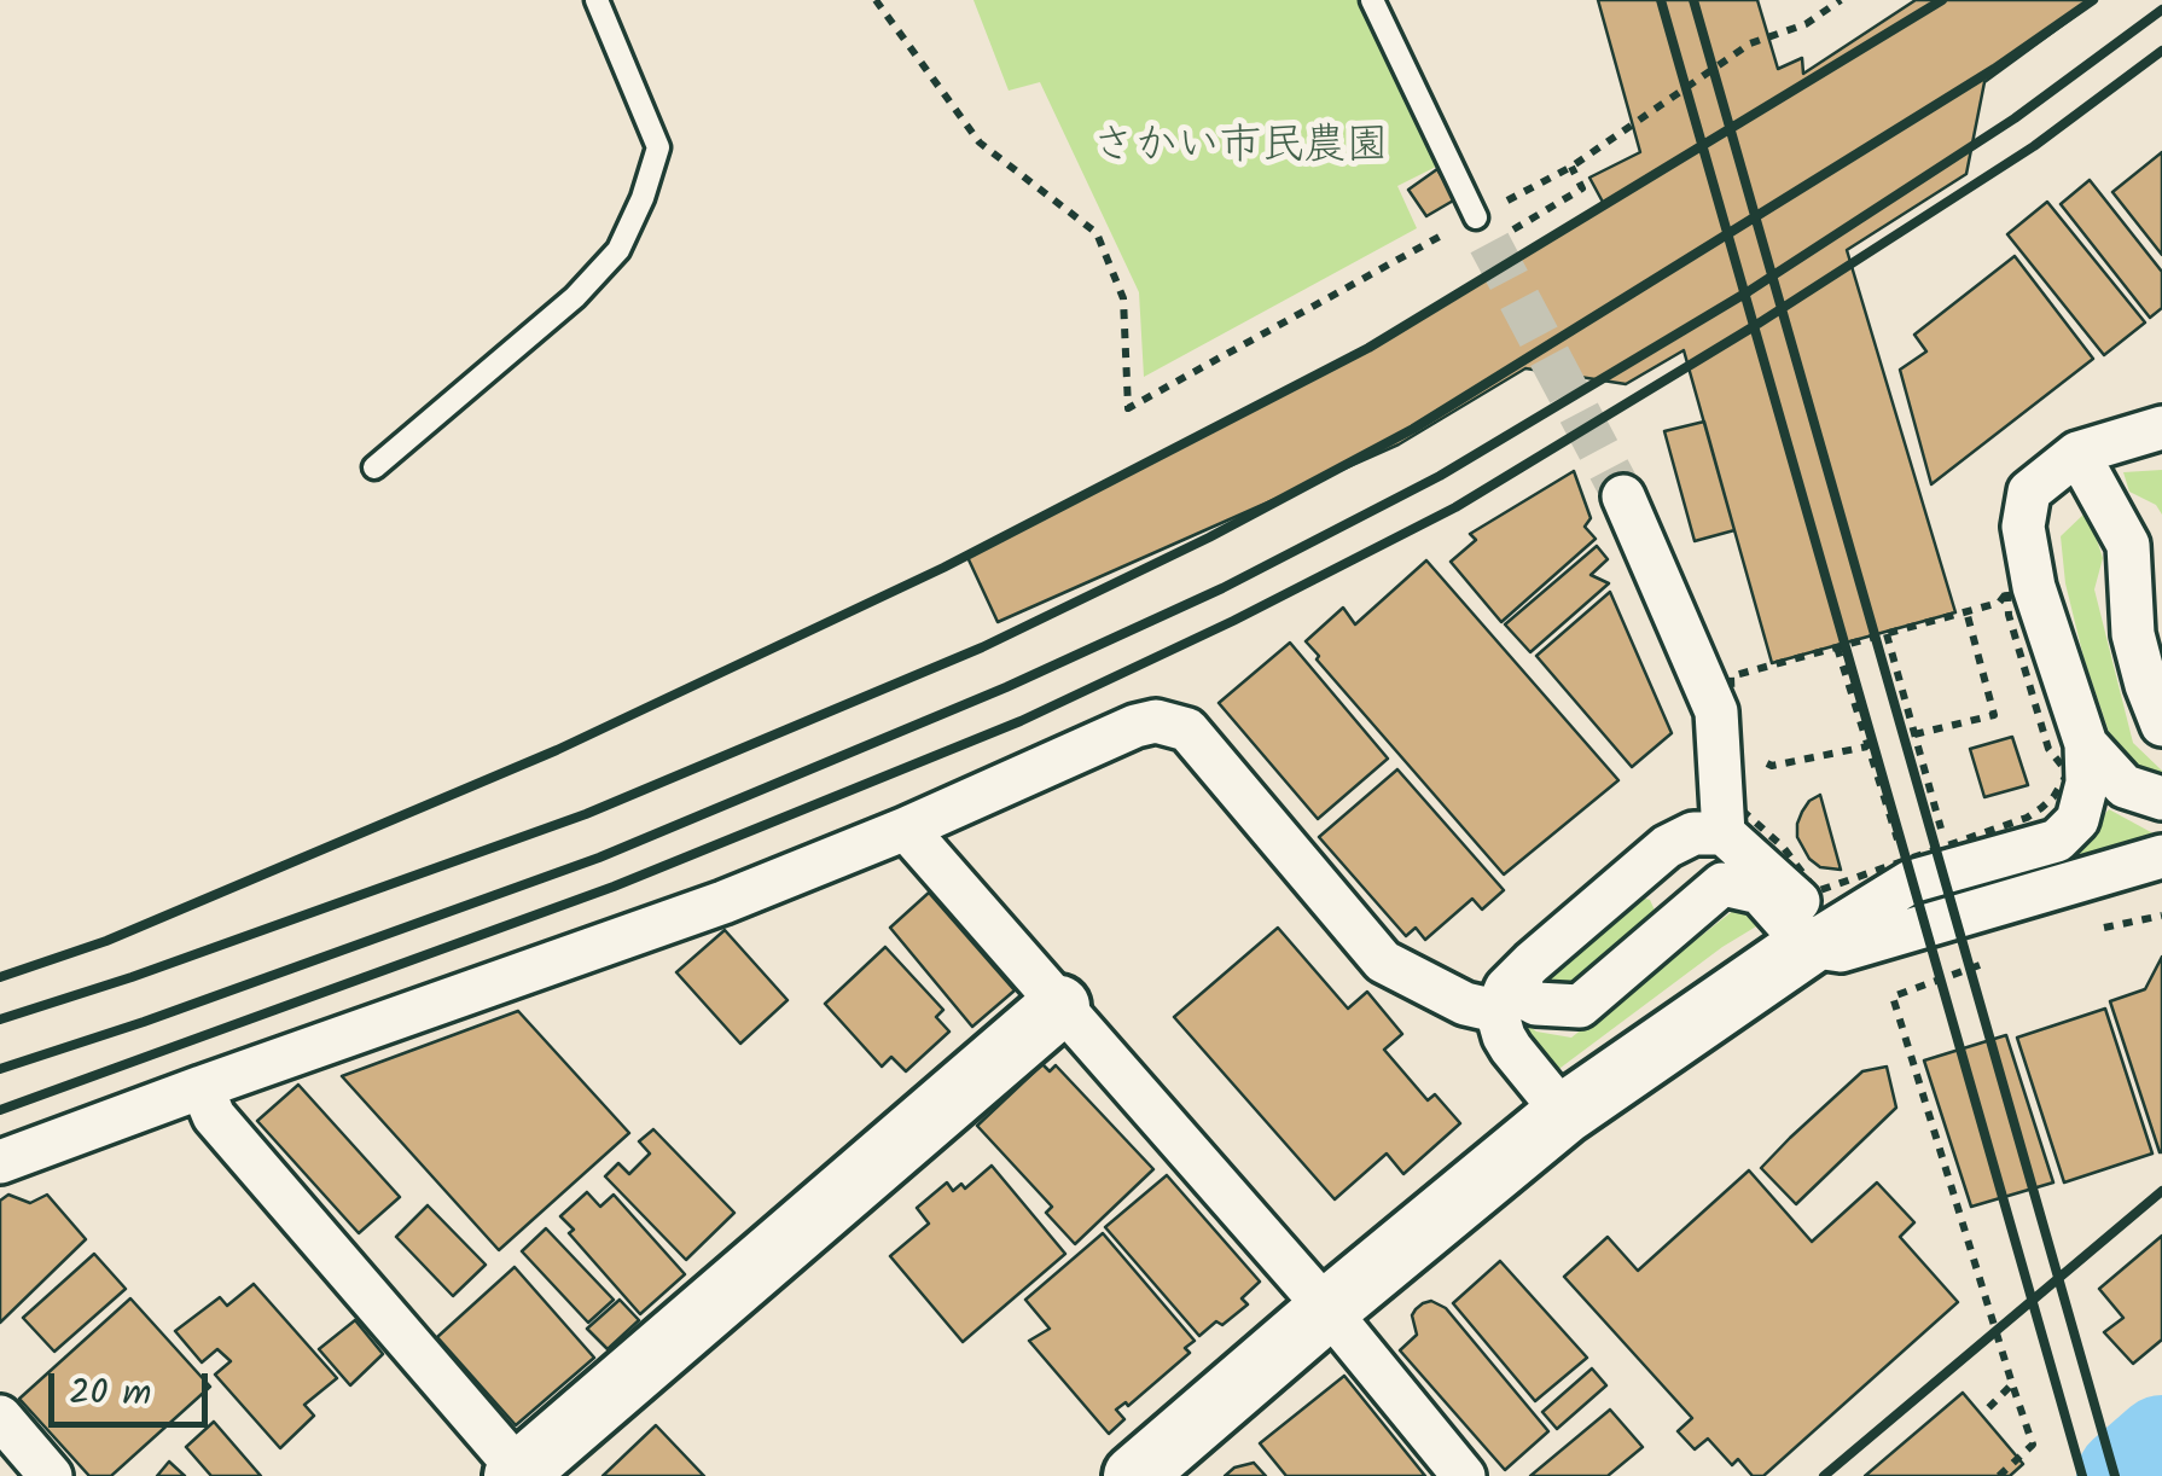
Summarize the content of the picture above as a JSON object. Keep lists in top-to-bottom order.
{
  "parks": ["さかい市民農園"],
  "scale_bar": "20 m"
}
